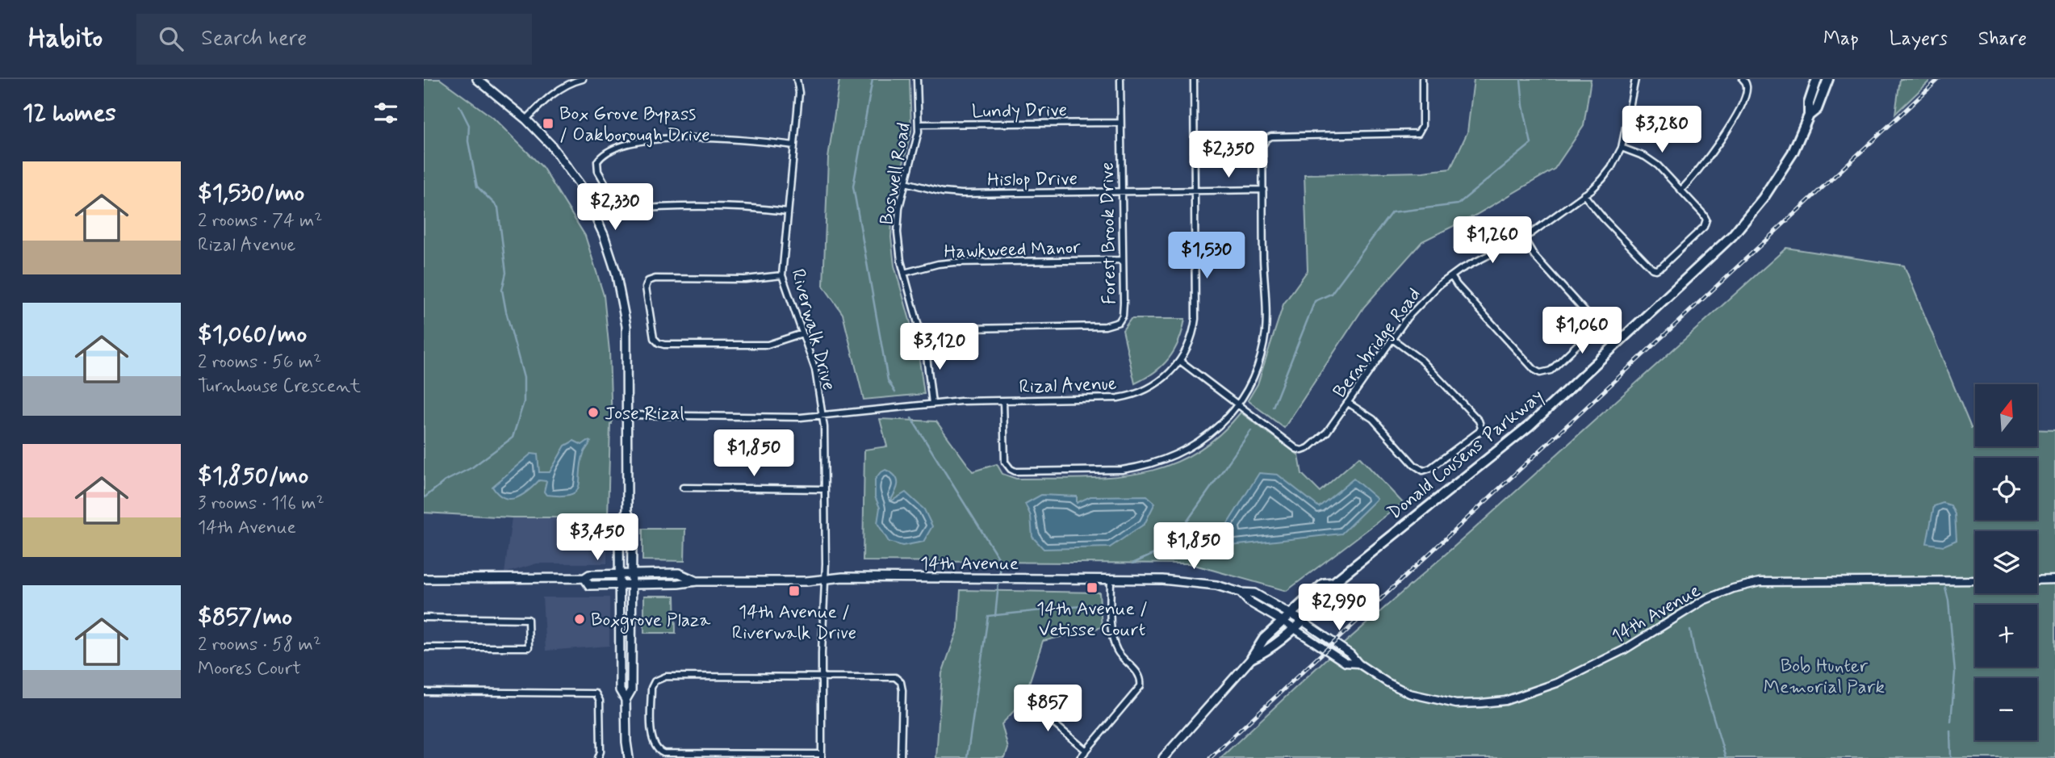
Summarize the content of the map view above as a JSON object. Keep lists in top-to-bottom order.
{
  "streets": {
    "main road": ["Donald Cousens Parkway", "14th Avenue"],
    "street": [
      "Lundy Drive",
      "Boswell Road",
      "Hislop Drive",
      "Forest Brook Drive",
      "Hawkweed Manor",
      "Riverwalk Drive",
      "Bernbridge Road",
      "Rizal Avenue"
    ]
  },
  "crossings": [
    ["Lundy Drive", "Boswell Road"],
    ["Lundy Drive", "Forest Brook Drive"],
    ["Boswell Road", "Hislop Drive"],
    ["Boswell Road", "Forest Brook Drive"],
    ["Boswell Road", "Hawkweed Manor"],
    ["Boswell Road", "Rizal Avenue"],
    ["Hislop Drive", "Forest Brook Drive"],
    ["Hislop Drive", "Rizal Avenue"],
    ["Forest Brook Drive", "Hawkweed Manor"],
    ["Riverwalk Drive", "Rizal Avenue"],
    ["Riverwalk Drive", "14th Avenue"],
    ["Bernbridge Road", "Rizal Avenue"],
    ["Donald Cousens Parkway", "14th Avenue"]
  ],
  "parks": ["Bob Hunter Memorial Park"],
  "places": {
    "transit": ["Box Grove Bypass / Oakborough Drive", "14th Avenue / Vetisse Court", "14th Avenue / Riverwalk Drive"],
    "other": ["Jose Rizal", "Boxgrove Plaza"]
  },
  "north": "top",
  "page": {
    "header": "Habito",
    "search": "Search here",
    "nav": ["Map", "Layers", "Share"],
    "heading": "12 homes",
    "price": [
      "$3,280",
      "$2,350",
      "$2,330",
      "$1,260",
      "$1,530",
      "$1,060",
      "$3,120",
      "$1,850",
      "$3,450",
      "$1,850",
      "$2,990",
      "$857"
    ],
    "list": [
      {
        "name": "$1,530/mo",
        "note": "2 rooms · 74 m² · Rizal Avenue"
      },
      {
        "name": "$1,060/mo",
        "note": "2 rooms · 56 m² · Turnhouse Crescent"
      },
      {
        "name": "$1,850/mo",
        "note": "3 rooms · 116 m² · 14th Avenue"
      },
      {
        "name": "$857/mo",
        "note": "2 rooms · 58 m² · Moores Court"
      }
    ],
    "map_buttons": ["+", "−"]
  }
}
